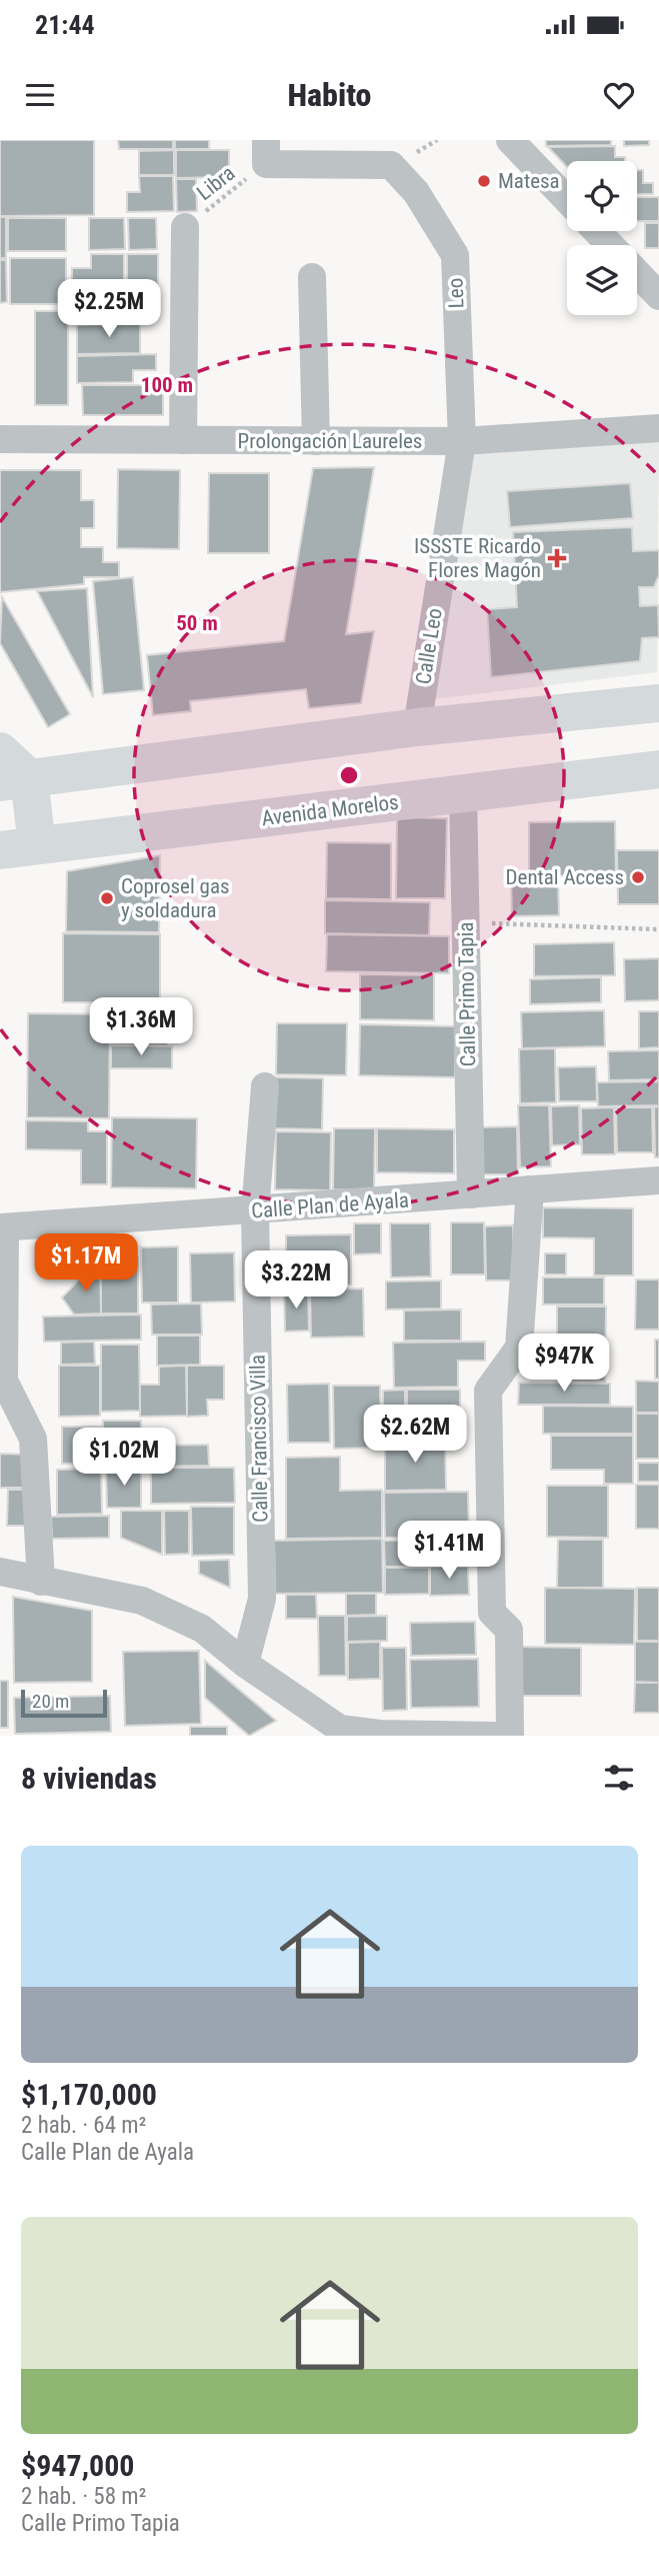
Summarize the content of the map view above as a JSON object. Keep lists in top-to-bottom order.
{
  "streets": {
    "main road": ["Avenida Morelos"],
    "street": [
      "Leo",
      "Prolongación Laureles",
      "Calle Leo",
      "Calle Primo Tapia",
      "Calle Plan de Ayala",
      "Calle Francisco Villa"
    ],
    "path": ["Libra"]
  },
  "crossings": [
    ["Libra", "Leo"],
    ["Leo", "Prolongación Laureles"],
    ["Leo", "Calle Leo"],
    ["Prolongación Laureles", "Calle Leo"],
    ["Avenida Morelos", "Calle Primo Tapia"],
    ["Calle Primo Tapia", "Calle Plan de Ayala"],
    ["Calle Plan de Ayala", "Calle Francisco Villa"]
  ],
  "places": {
    "other": ["Matesa", "Dental Access", "Coprosel gas y soldadura"],
    "health": ["ISSSTE Ricardo Flores Magón"]
  },
  "scale_bar": "20 m",
  "page": {
    "status": "21:44",
    "header": "Habito",
    "price": [
      "$2.25M",
      "$1.36M",
      "$1.17M",
      "$3.22M",
      "$947K",
      "$2.62M",
      "$1.02M",
      "$1.41M"
    ],
    "scale": "20 m",
    "heading": "8 viviendas",
    "list": [
      {
        "name": "$1,170,000",
        "note": "2 hab. · 64 m² · Calle Plan de Ayala"
      },
      {
        "name": "$947,000",
        "note": "2 hab. · 58 m² · Calle Primo Tapia"
      }
    ]
  },
  "rings": ["100 m", "50 m"]
}
